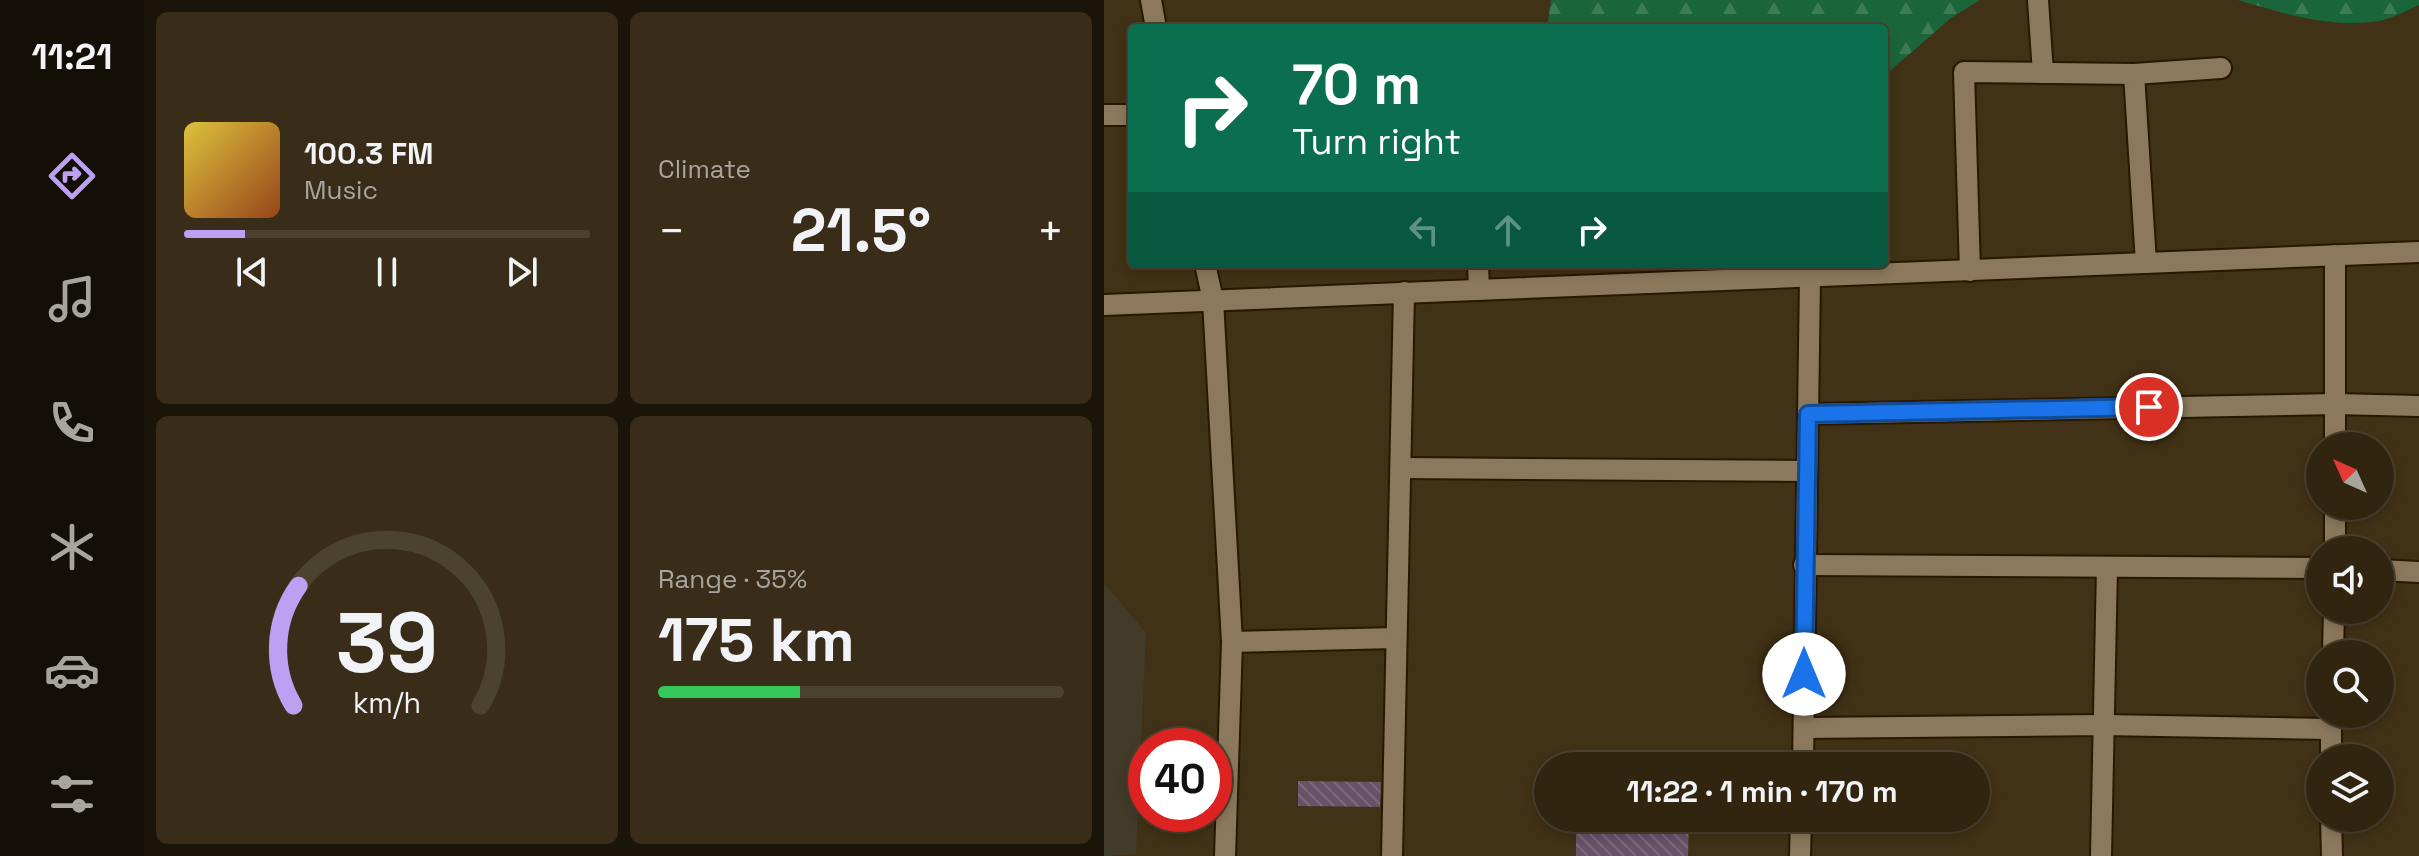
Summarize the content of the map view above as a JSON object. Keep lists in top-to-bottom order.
{
  "north": "top left",
  "page": {
    "tabs": "11:21",
    "tile": [
      "Climate",
      ["Range · 35%", "175 km"]
    ],
    "turn": ["70 m", "Turn right"],
    "song": ["100.3 FM", "Music"],
    "heat": ["−", "21.5°", "+"],
    "limit": "40",
    "trip": "11:22 · 1 min · 170 m",
    "gauge": ["39", "km/h"]
  }
}
